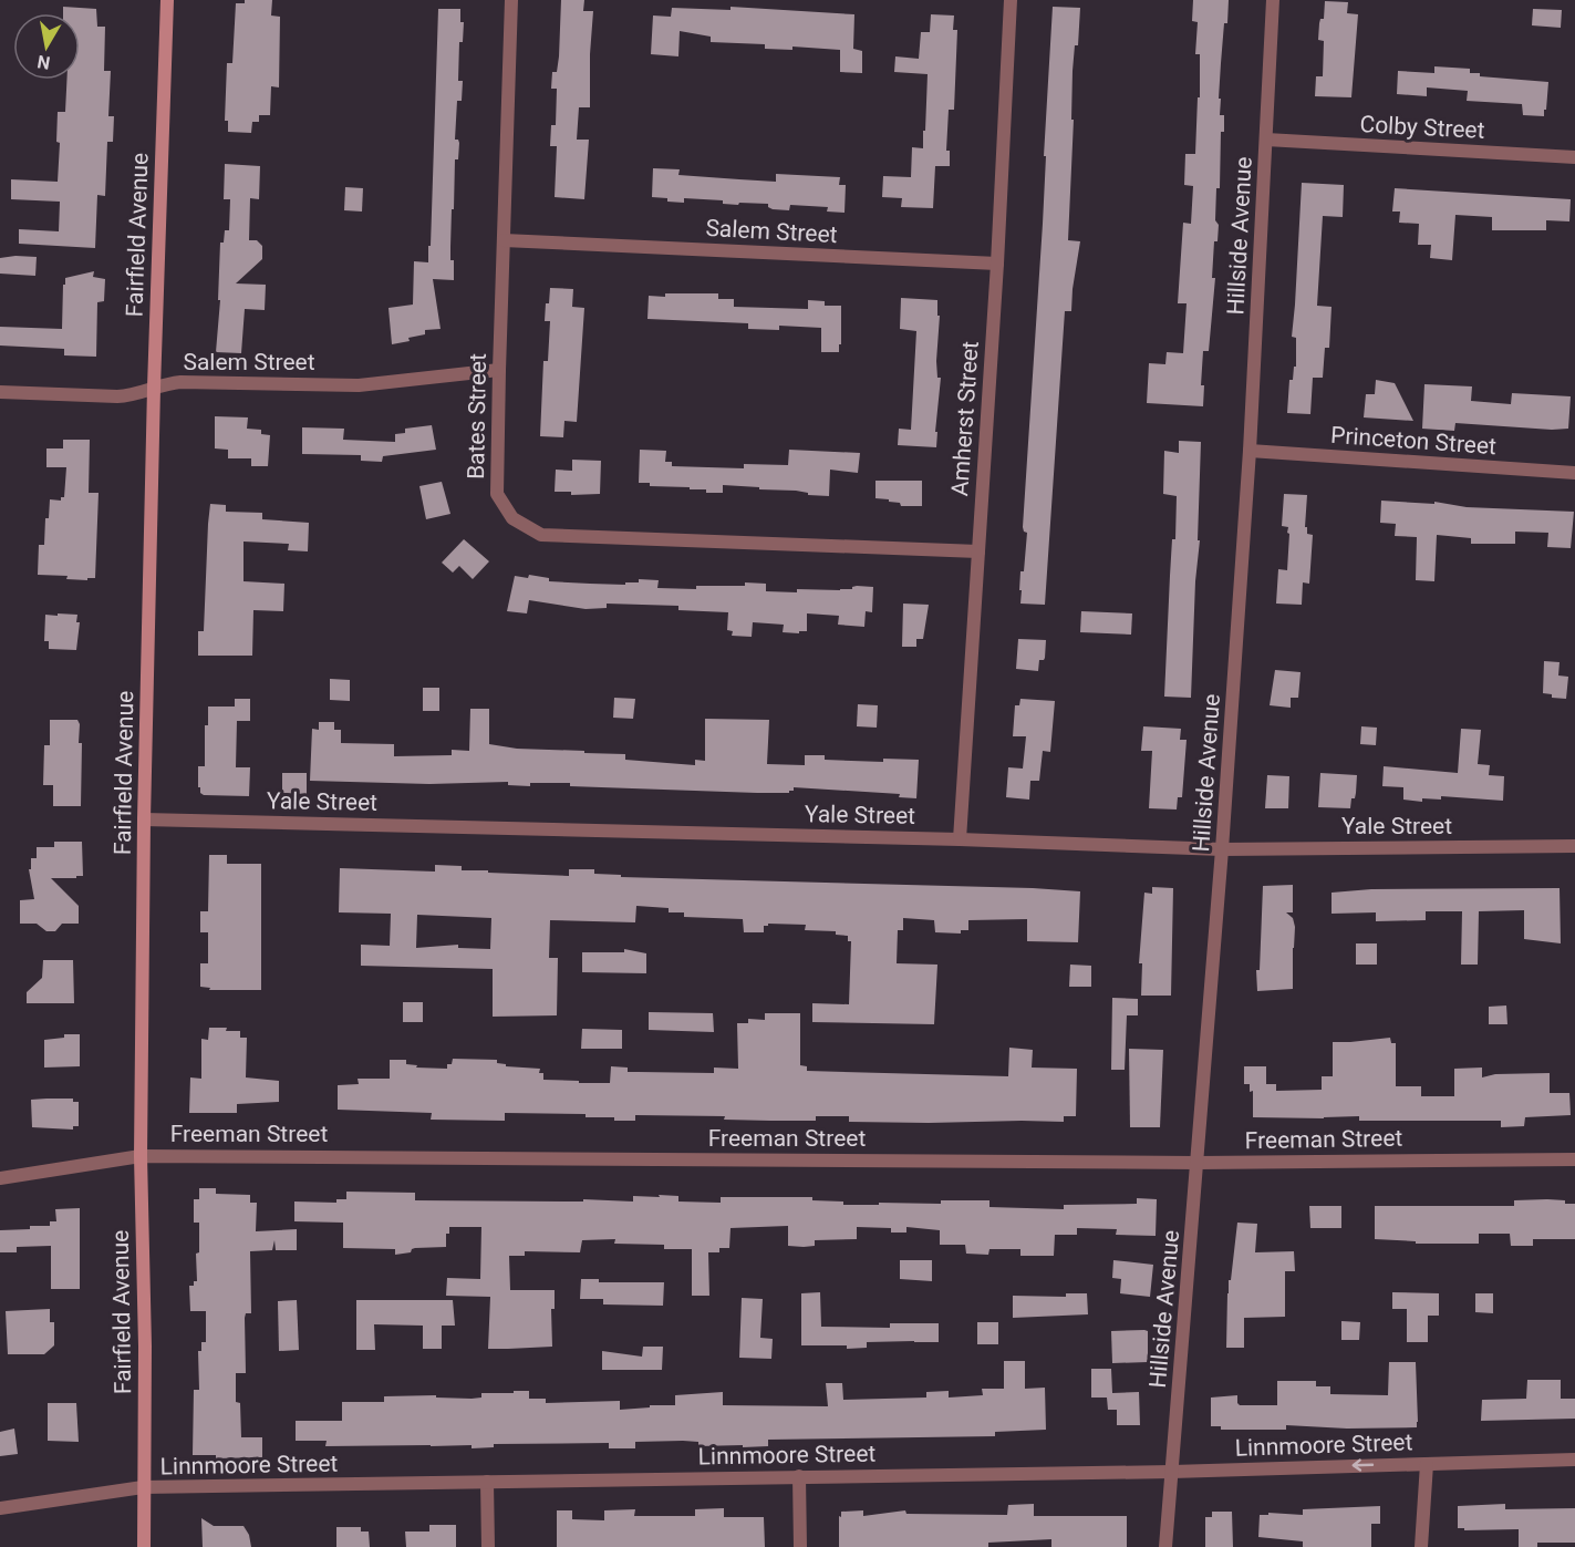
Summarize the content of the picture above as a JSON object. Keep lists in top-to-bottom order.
{
  "streets": {
    "main road": ["Fairfield Avenue"],
    "street": [
      "Colby Street",
      "Salem Street",
      "Hillside Avenue",
      "Bates Street",
      "Amherst Street",
      "Princeton Street",
      "Yale Street",
      "Freeman Street",
      "Linnmoore Street"
    ]
  },
  "crossings": [
    ["Colby Street", "Hillside Avenue"],
    ["Salem Street", "Fairfield Avenue"],
    ["Salem Street", "Bates Street"],
    ["Salem Street", "Amherst Street"],
    ["Fairfield Avenue", "Yale Street"],
    ["Fairfield Avenue", "Freeman Street"],
    ["Fairfield Avenue", "Linnmoore Street"],
    ["Hillside Avenue", "Princeton Street"],
    ["Hillside Avenue", "Yale Street"],
    ["Hillside Avenue", "Freeman Street"],
    ["Hillside Avenue", "Linnmoore Street"],
    ["Bates Street", "Amherst Street"],
    ["Amherst Street", "Yale Street"]
  ],
  "north": "bottom"
}
